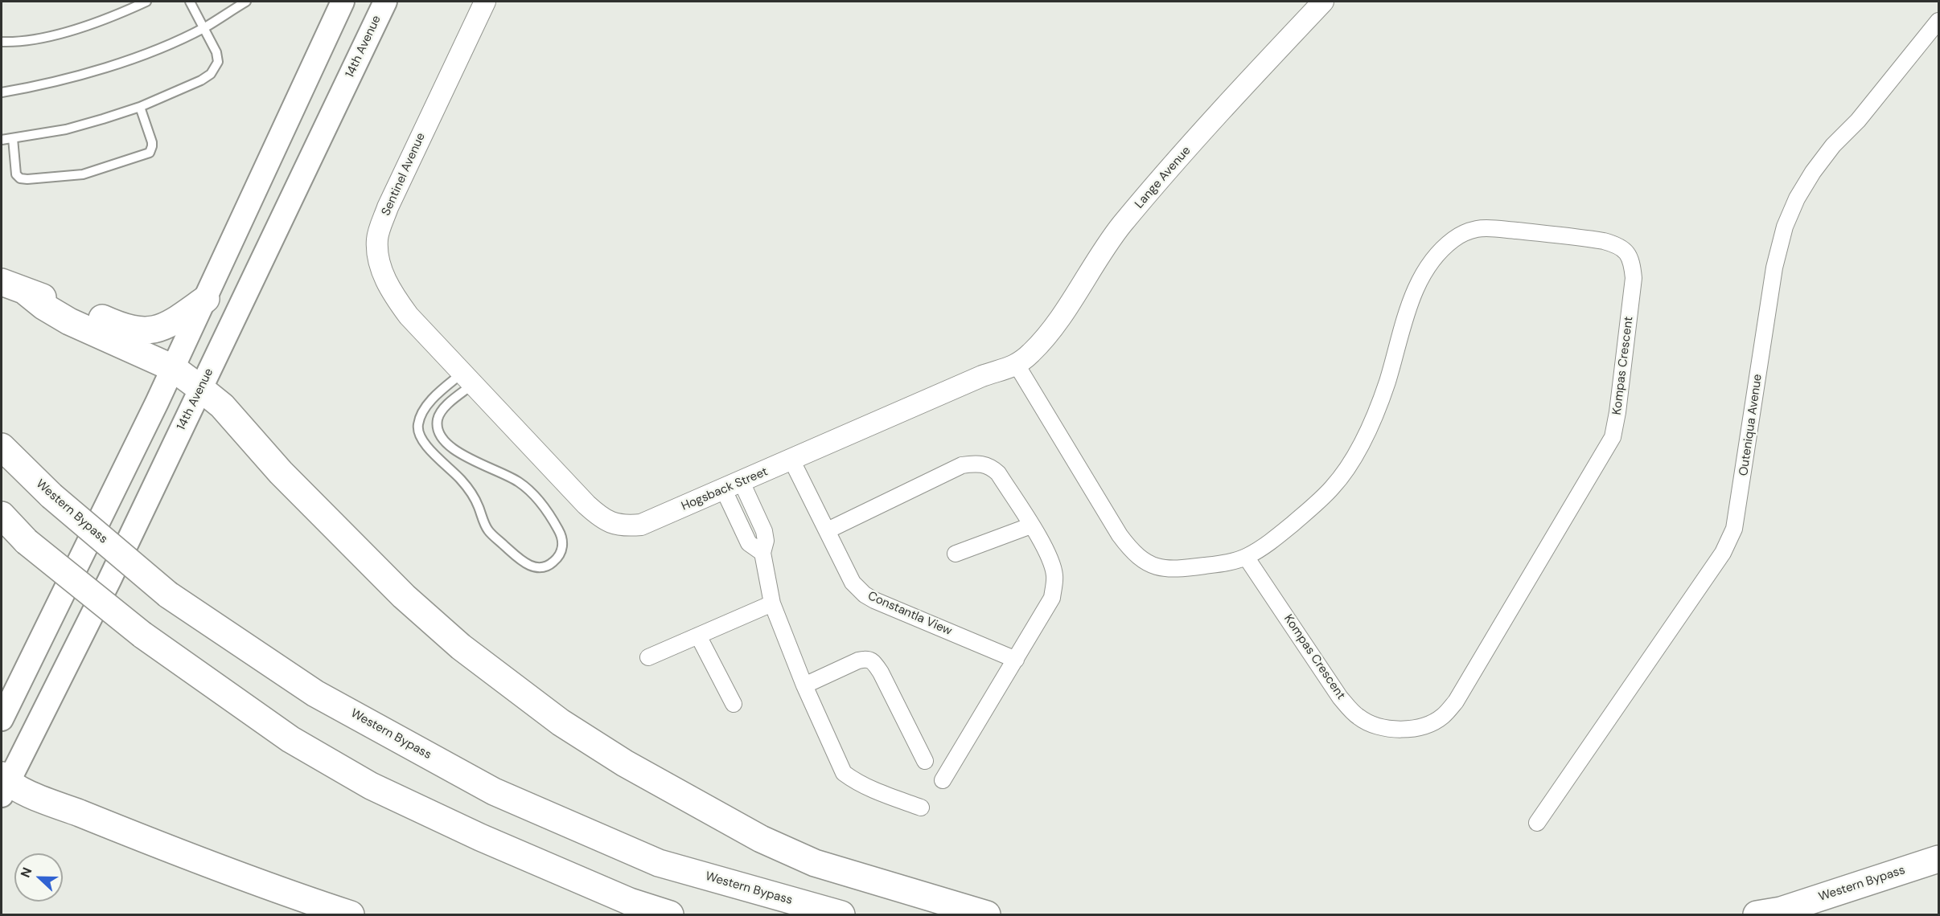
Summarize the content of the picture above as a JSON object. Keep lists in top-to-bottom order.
{
  "streets": {
    "highway": ["Western Bypass"],
    "main road": ["14th Avenue"],
    "street": [
      "Sentinel Avenue",
      "Lange Avenue",
      "Kompas Crescent",
      "Outeniqua Avenue",
      "Hogsback Street",
      "Constantla View"
    ]
  },
  "crossings": [
    ["Sentinel Avenue", "Hogsback Street"],
    ["Lange Avenue", "Kompas Crescent"],
    ["Lange Avenue", "Hogsback Street"],
    ["Kompas Crescent", "Hogsback Street"],
    ["Hogsback Street", "Constantla View"]
  ],
  "north": "left"
}
